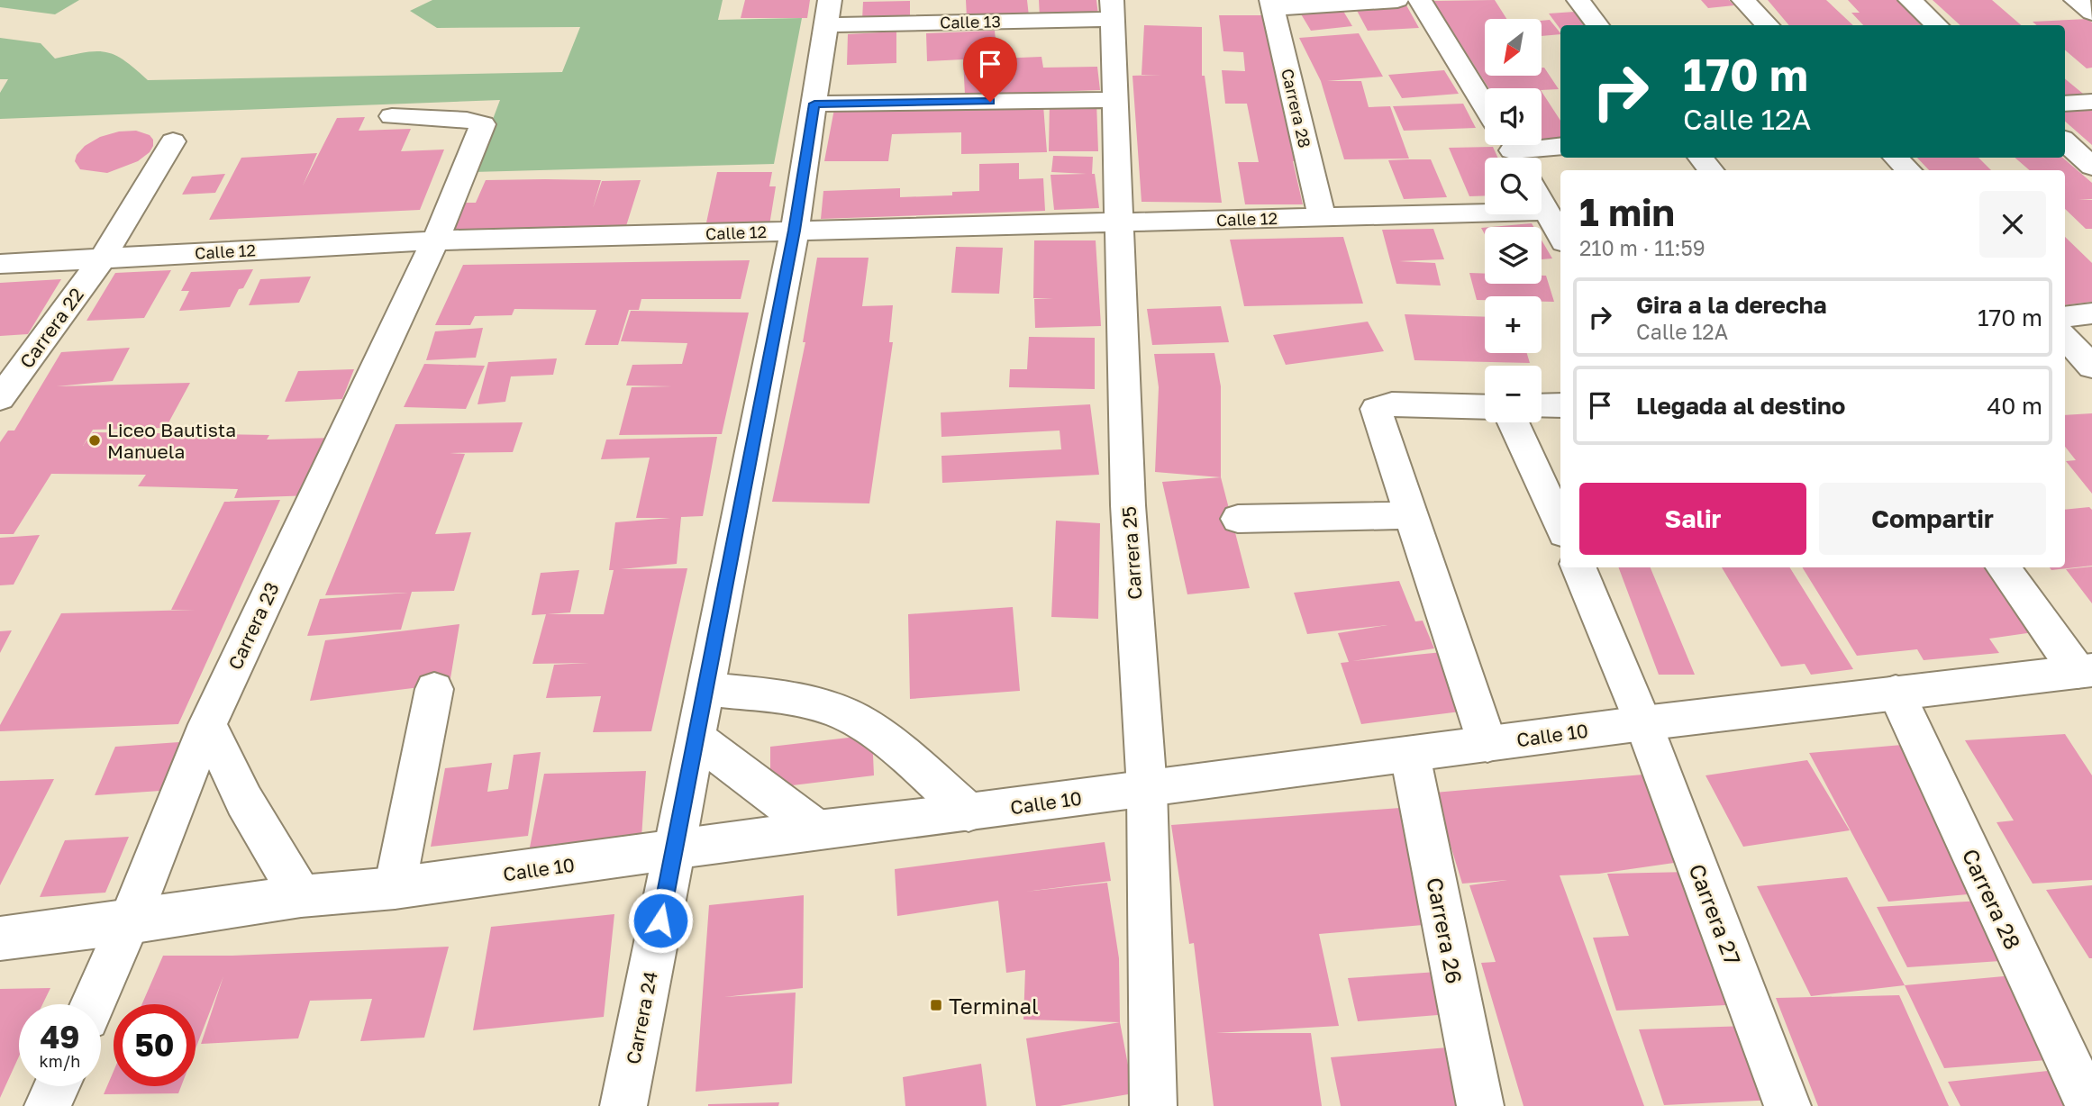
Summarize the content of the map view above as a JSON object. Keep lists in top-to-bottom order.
{
  "streets": {
    "street": [
      "Calle 13",
      "Carrera 28",
      "Calle 12",
      "Carrera 22",
      "Carrera 25",
      "Carrera 23",
      "Calle 10",
      "Carrera 27",
      "Carrera 26",
      "Carrera 24"
    ]
  },
  "crossings": [
    ["Calle 13", "Carrera 25"],
    ["Calle 13", "Carrera 24"],
    ["Carrera 28", "Calle 12"],
    ["Carrera 28", "Calle 10"],
    ["Calle 12", "Carrera 22"],
    ["Calle 12", "Carrera 25"],
    ["Calle 12", "Carrera 23"],
    ["Calle 12", "Carrera 24"],
    ["Carrera 25", "Calle 10"],
    ["Carrera 23", "Calle 10"],
    ["Calle 10", "Carrera 27"],
    ["Calle 10", "Carrera 26"],
    ["Calle 10", "Carrera 24"]
  ],
  "places": {
    "other": ["Liceo Bautista Manuela"],
    "transit": ["Terminal"]
  },
  "north": "bottom left",
  "page": {
    "map_buttons": ["+", "−"],
    "turn": ["170 m", "Calle 12A"],
    "heading": ["1 min", "210 m · 11:59"],
    "list": [
      {
        "name": "Gira a la derecha",
        "note": "Calle 12A",
        "value": "170 m"
      },
      {
        "name": "Llegada al destino",
        "value": "40 m"
      }
    ],
    "buttons": ["Salir", "Compartir"],
    "speed": "49 km/h",
    "limit": "50"
  }
}
